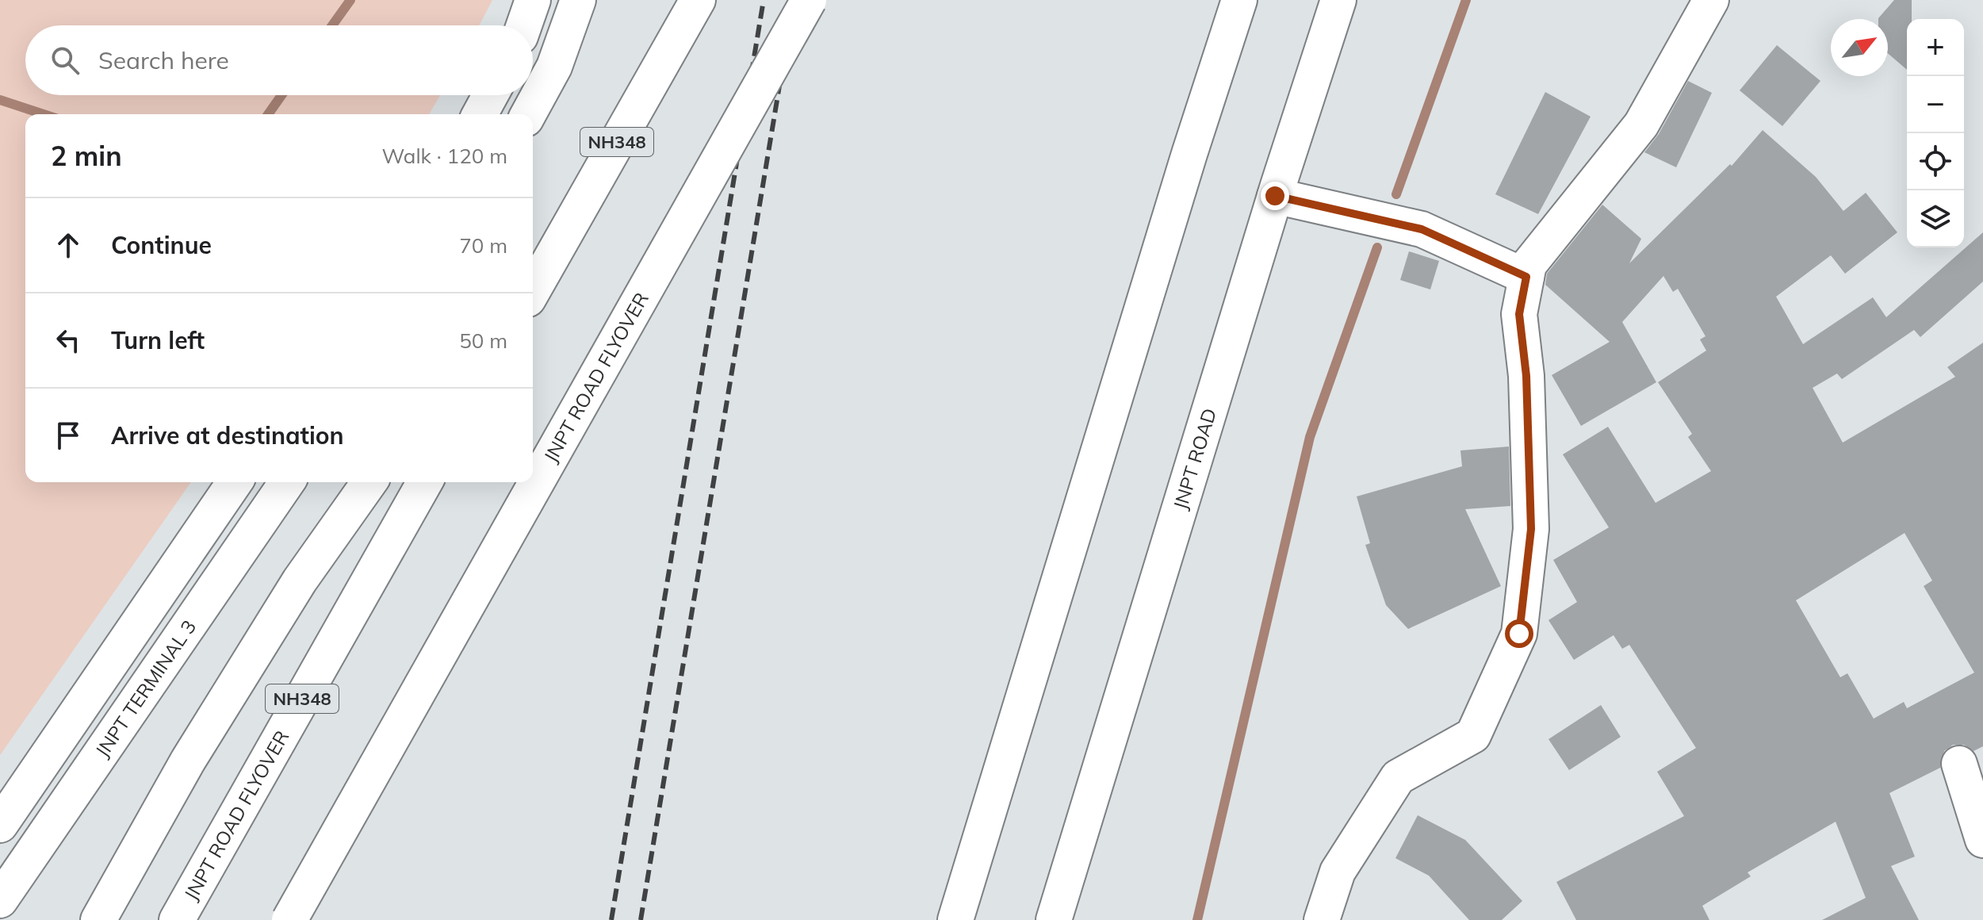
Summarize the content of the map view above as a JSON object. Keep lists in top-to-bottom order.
{
  "streets": {
    "main road": [
      "NH348",
      "JNPT ROAD FLYOVER",
      "JNPT ROAD",
      "JNPT TERMINAL 3"
    ]
  },
  "north": "top right",
  "page": {
    "map_buttons": ["+", "−"],
    "search": "Search here",
    "heading": ["2 min", "Walk · 120 m"],
    "list": [
      ["Continue", "70 m"],
      ["Turn left", "50 m"],
      "Arrive at destination"
    ]
  }
}
